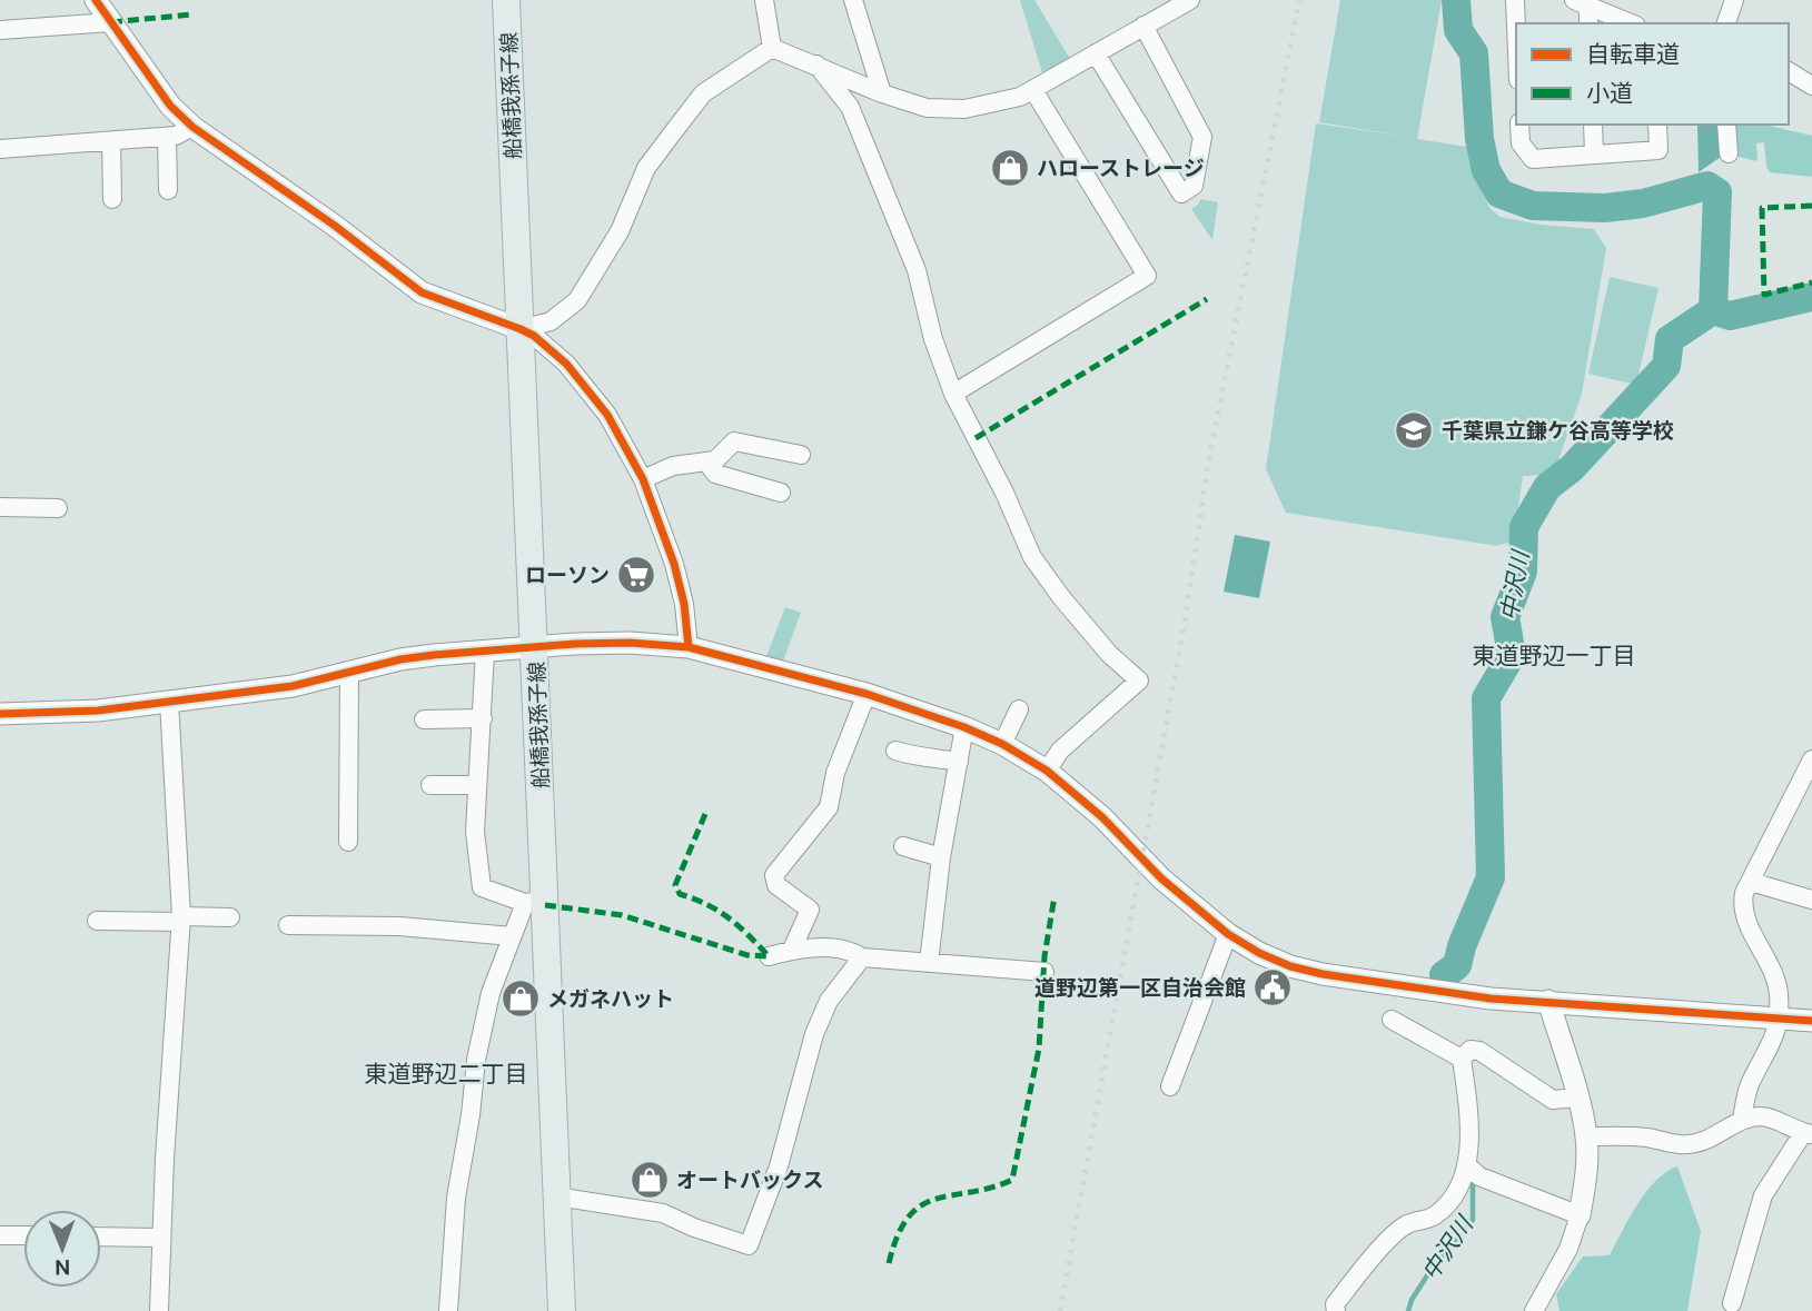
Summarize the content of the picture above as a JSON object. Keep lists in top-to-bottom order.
{
  "streets": {
    "main road": ["船橋我孫子線"]
  },
  "districts": ["東道野辺一丁目", "東道野辺二丁目"],
  "water": ["中沢川"],
  "places": {
    "shop": ["ハローストレージ", "メガネハット", "オートバックス"],
    "school or university": ["千葉県立鎌ケ谷高等学校"],
    "supermarket": ["ローソン"],
    "public building": ["道野辺第一区自治会館"]
  },
  "legend": ["自転車道", "小道"],
  "north": "bottom"
}
